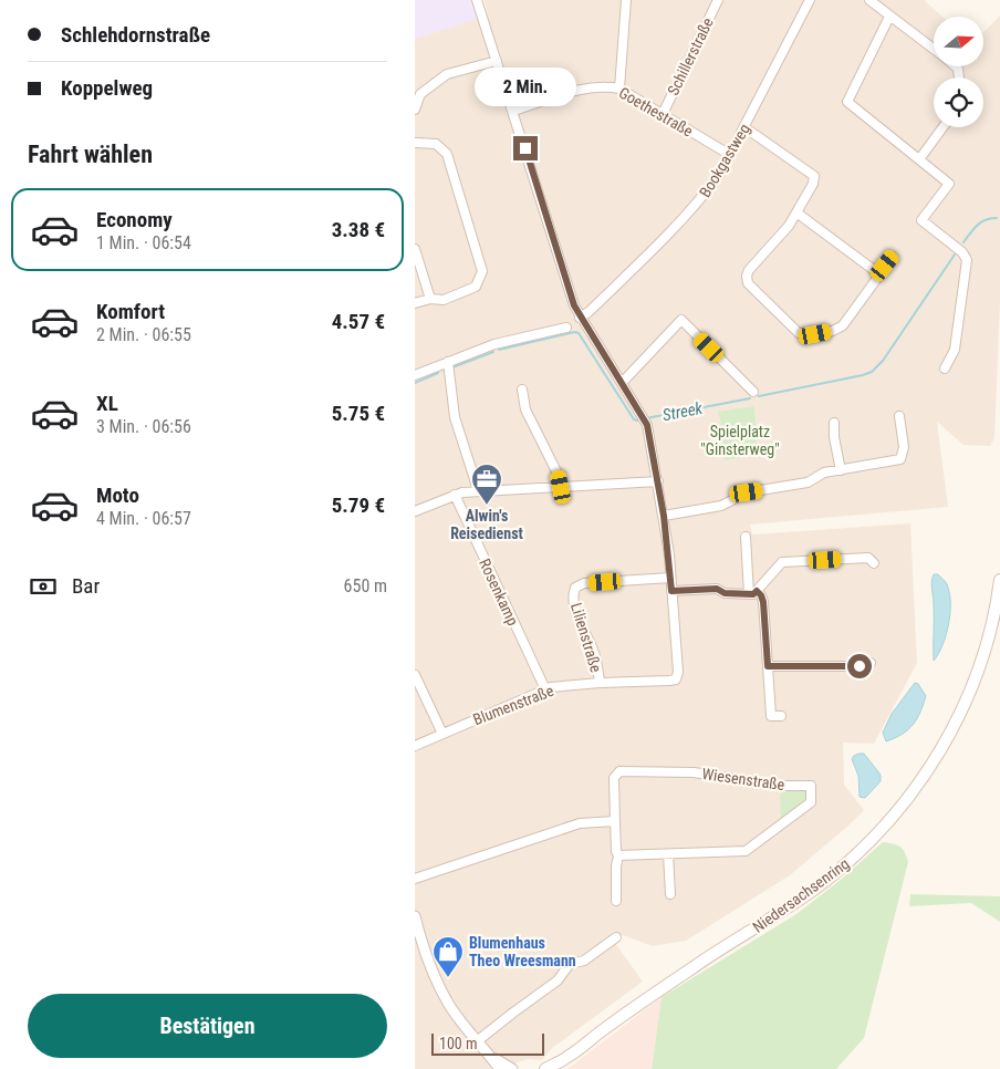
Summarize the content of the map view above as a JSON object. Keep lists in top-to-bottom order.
{
  "streets": {
    "main road": ["Niedersachsenring"],
    "street": [
      "Schillerstraße",
      "Goethestraße",
      "Bookgastweg",
      "Rosenkamp",
      "Lilienstraße",
      "Blumenstraße",
      "Wiesenstraße"
    ]
  },
  "crossings": [
    ["Schillerstraße", "Goethestraße"],
    ["Goethestraße", "Bookgastweg"],
    ["Rosenkamp", "Blumenstraße"],
    ["Lilienstraße", "Blumenstraße"]
  ],
  "water": ["Streek"],
  "parks": ["Spielplatz \"Ginsterweg\""],
  "places": {
    "office": ["Alwin's Reisedienst"],
    "shop": ["Blumenhaus Theo Wreesmann"]
  },
  "scale_bar": "100 m",
  "north": "right",
  "page": {
    "banner": ["Schlehdornstraße", "Koppelweg"],
    "bubble": "2 Min.",
    "heading": "Fahrt wählen",
    "list": [
      {
        "name": "Economy",
        "note": "1 Min. · 06:54",
        "value": "3.38 €"
      },
      {
        "name": "Komfort",
        "note": "2 Min. · 06:55",
        "value": "4.57 €"
      },
      {
        "name": "XL",
        "note": "3 Min. · 06:56",
        "value": "5.75 €"
      },
      {
        "name": "Moto",
        "note": "4 Min. · 06:57",
        "value": "5.79 €"
      }
    ],
    "pay": ["Bar", "650 m"],
    "buttons": "Bestätigen",
    "scale": "100 m"
  }
}
